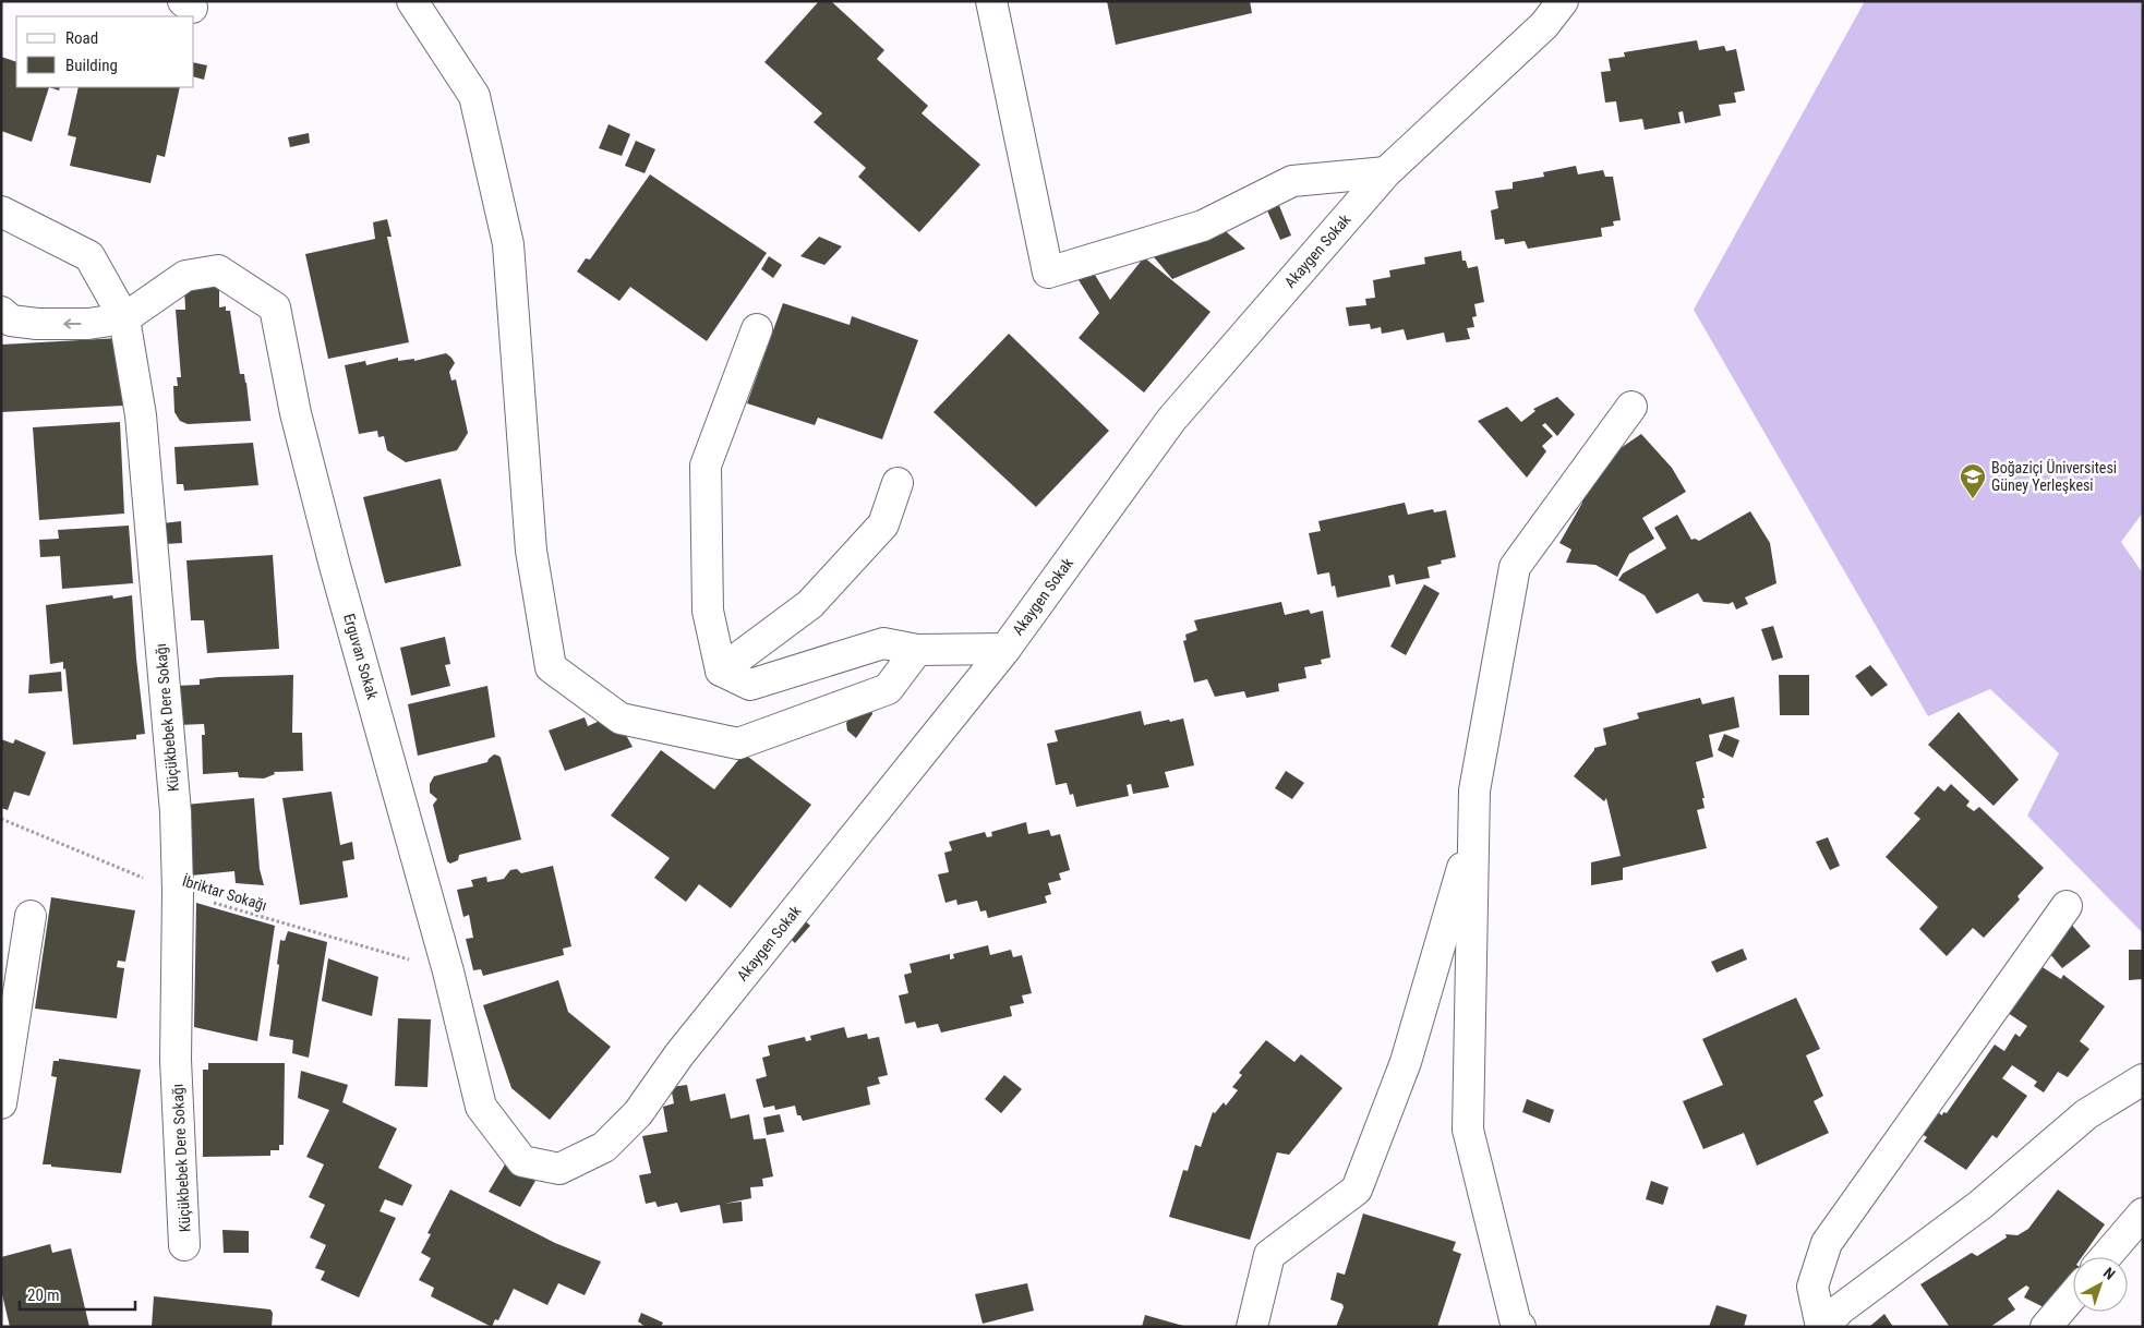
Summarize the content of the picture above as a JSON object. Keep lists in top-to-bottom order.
{
  "streets": {
    "street": ["Akaygen Sokak", "Erguvan Sokak", "Küçükbebek Dere Sokağı"],
    "path": ["İbriktar Sokağı"]
  },
  "crossings": [
    ["Akaygen Sokak", "Erguvan Sokak"],
    ["Erguvan Sokak", "Küçükbebek Dere Sokağı"],
    ["Erguvan Sokak", "İbriktar Sokağı"],
    ["Küçükbebek Dere Sokağı", "İbriktar Sokağı"]
  ],
  "places": {
    "school or university": ["Boğaziçi Üniversitesi Güney Yerleşkesi"]
  },
  "legend": ["Road", "Building"],
  "scale_bar": "20 m",
  "north": "top right"
}
